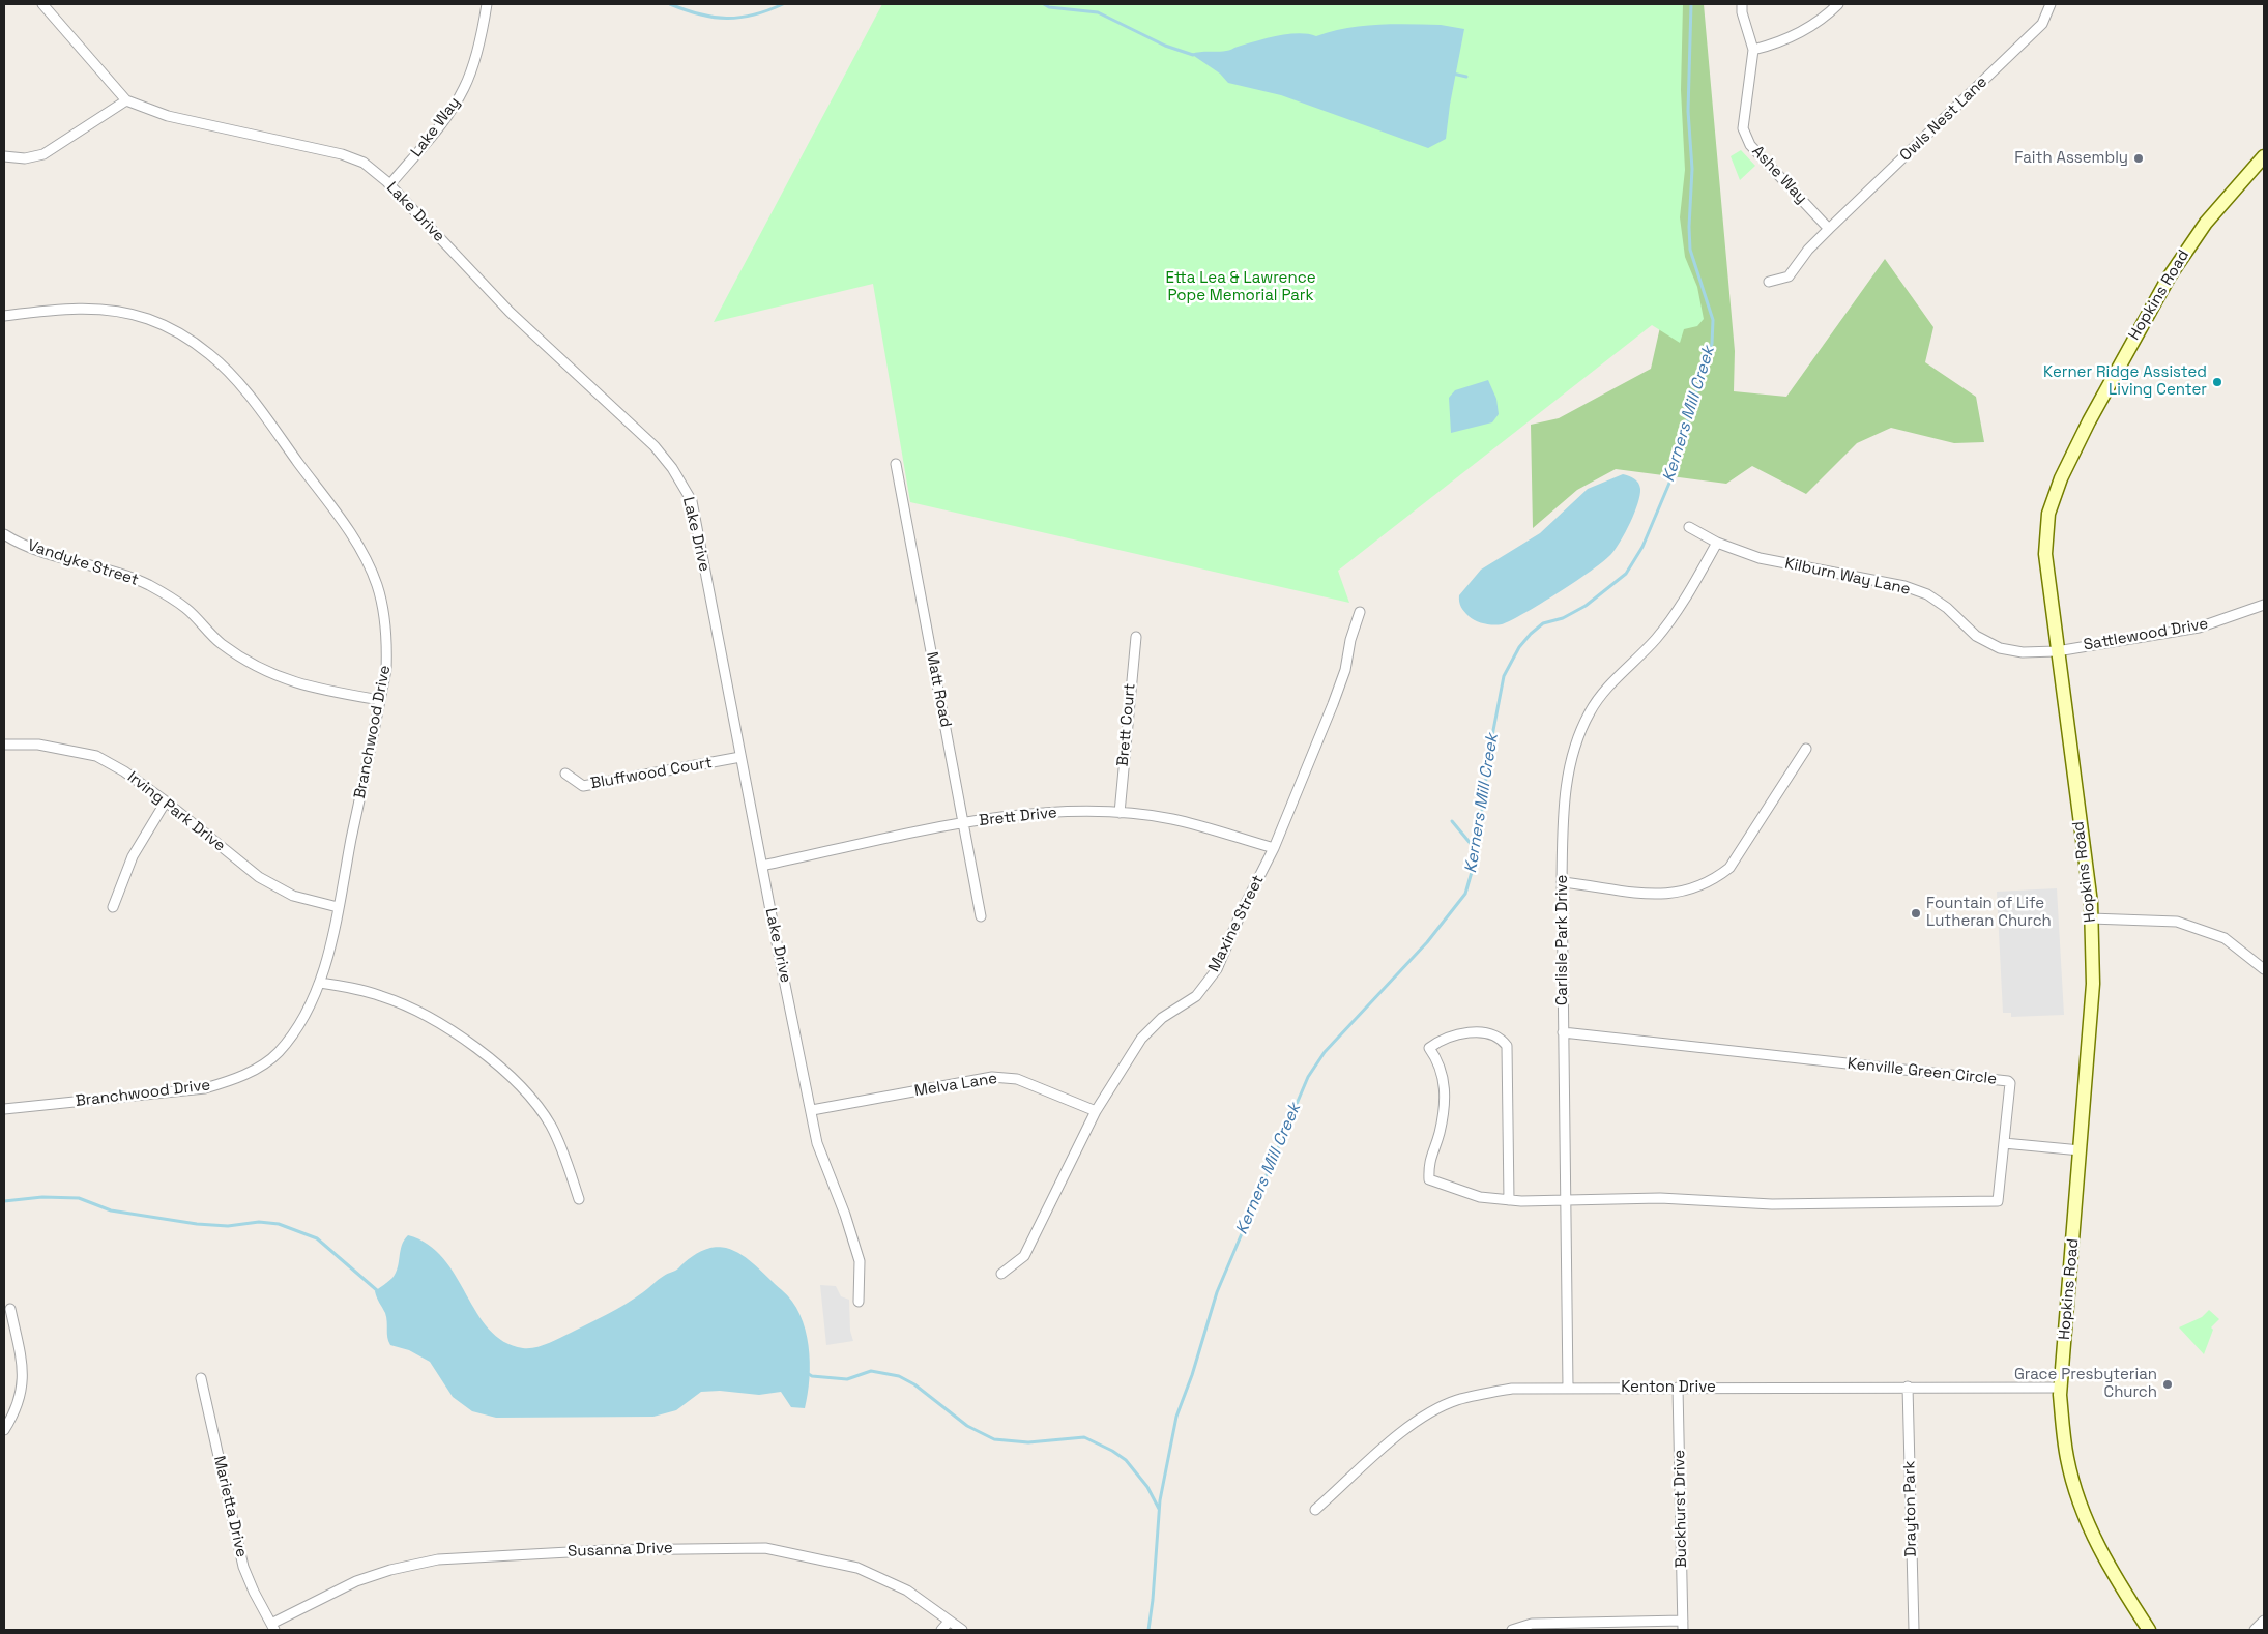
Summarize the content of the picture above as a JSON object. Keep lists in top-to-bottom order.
{
  "streets": {
    "main road": ["Hopkins Road"],
    "street": [
      "Owls Nest Lane",
      "Lake Way",
      "Ashe Way",
      "Lake Drive",
      "Vandyke Street",
      "Kilburn Way Lane",
      "Sattlewood Drive",
      "Matt Road",
      "Brett Court",
      "Branchwood Drive",
      "Bluffwood Court",
      "Irving Park Drive",
      "Brett Drive",
      "Maxine Street",
      "Carlisle Park Drive",
      "Kenville Green Circle",
      "Melva Lane",
      "Kenton Drive",
      "Marietta Drive",
      "Buckhurst Drive",
      "Drayton Park",
      "Susanna Drive"
    ]
  },
  "crossings": [
    ["Owls Nest Lane", "Ashe Way"],
    ["Lake Way", "Lake Drive"],
    ["Lake Drive", "Bluffwood Court"],
    ["Lake Drive", "Brett Drive"],
    ["Lake Drive", "Melva Lane"],
    ["Hopkins Road", "Kilburn Way Lane"],
    ["Hopkins Road", "Sattlewood Drive"],
    ["Hopkins Road", "Kenton Drive"],
    ["Vandyke Street", "Branchwood Drive"],
    ["Kilburn Way Lane", "Sattlewood Drive"],
    ["Kilburn Way Lane", "Carlisle Park Drive"],
    ["Matt Road", "Brett Drive"],
    ["Brett Court", "Brett Drive"],
    ["Branchwood Drive", "Irving Park Drive"],
    ["Brett Drive", "Maxine Street"],
    ["Maxine Street", "Melva Lane"],
    ["Carlisle Park Drive", "Kenville Green Circle"],
    ["Carlisle Park Drive", "Kenton Drive"],
    ["Kenton Drive", "Buckhurst Drive"],
    ["Kenton Drive", "Drayton Park"],
    ["Marietta Drive", "Susanna Drive"]
  ],
  "water": ["Kerners Mill Creek"],
  "parks": ["Etta Lea & Lawrence Pope Memorial Park"],
  "places": [
    "Faith Assembly",
    "Kerner Ridge Assisted Living Center",
    "Fountain of Life Lutheran Church",
    "Grace Presbyterian Church"
  ]
}
